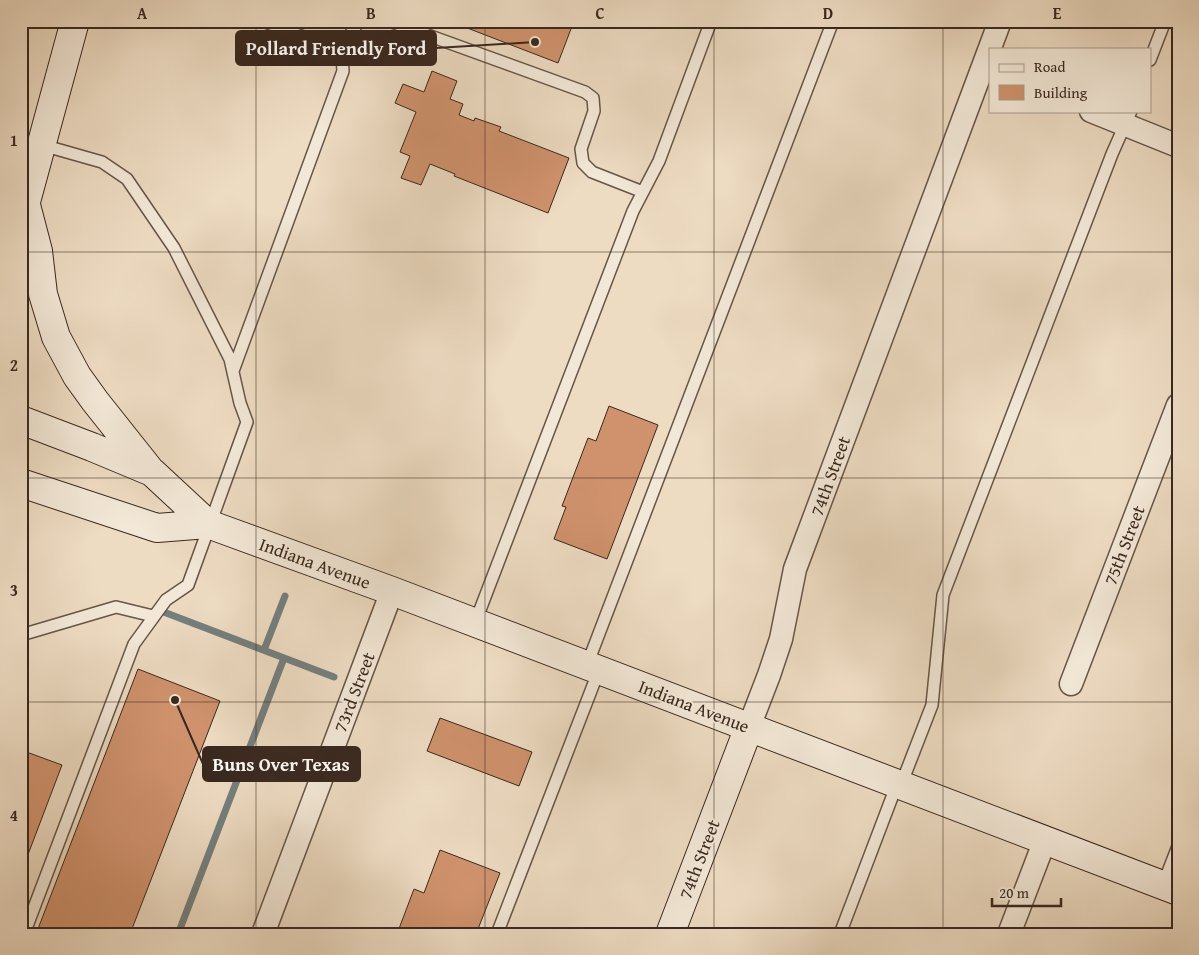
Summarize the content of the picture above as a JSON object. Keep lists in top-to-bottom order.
{
  "streets": {
    "main road": ["74th Street", "Indiana Avenue"],
    "street": ["75th Street", "73rd Street"]
  },
  "crossings": [
    ["74th Street", "Indiana Avenue"],
    ["Indiana Avenue", "73rd Street"]
  ],
  "places": ["Pollard Friendly Ford", "Buns Over Texas"],
  "legend": ["Road", "Building"],
  "scale_bar": "20 m",
  "grid": {
    "columns": [
      "A",
      "B",
      "C",
      "D",
      "E"
    ],
    "rows": [
      "1",
      "2",
      "3",
      "4"
    ]
  }
}
